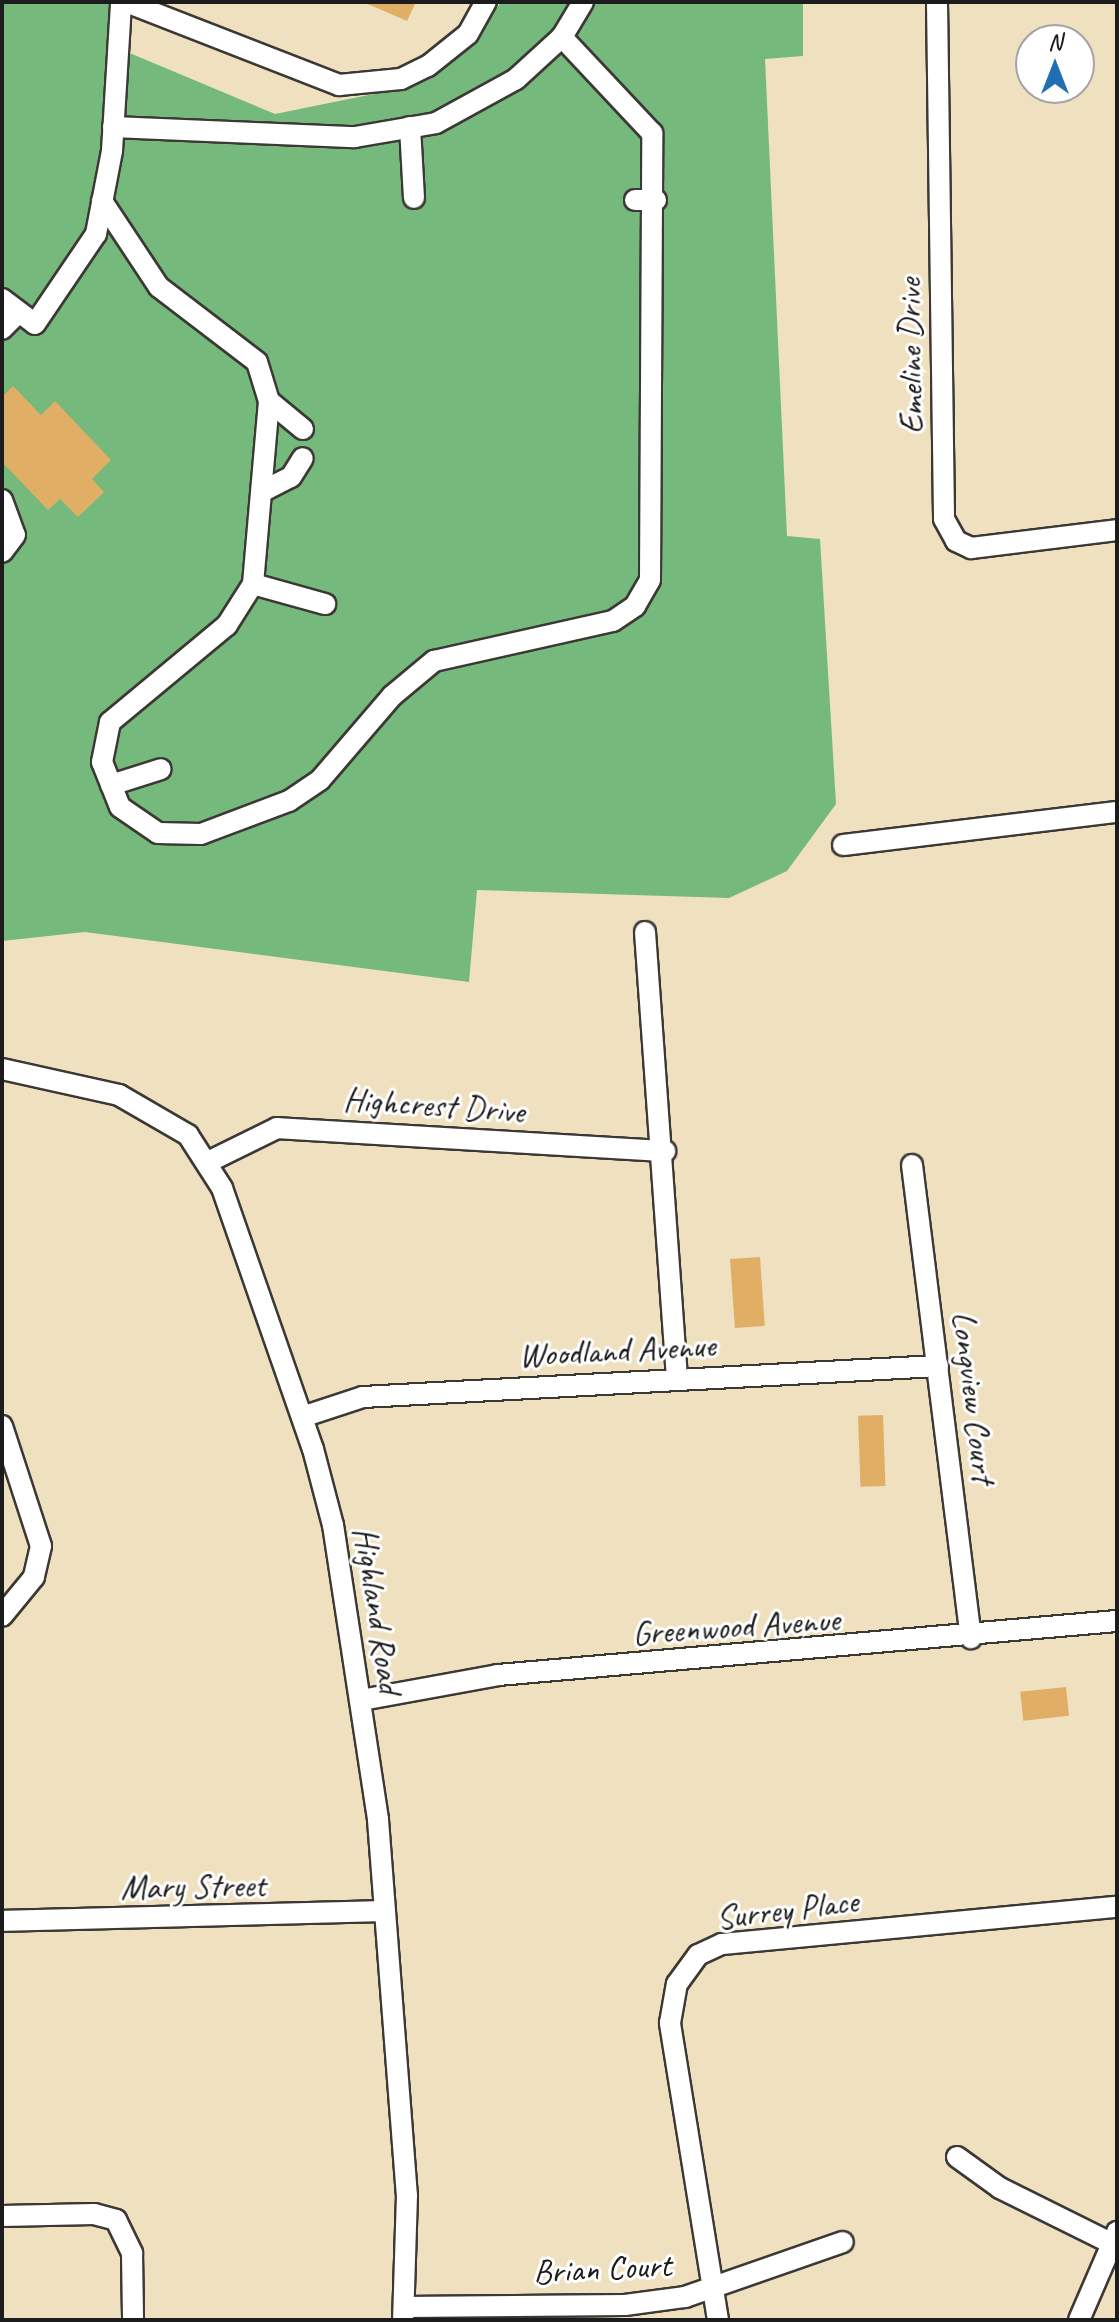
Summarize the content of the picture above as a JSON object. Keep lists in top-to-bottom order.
{
  "streets": {
    "street": [
      "Emeline Drive",
      "Highcrest Drive",
      "Woodland Avenue",
      "Longview Court",
      "Highland Road",
      "Greenwood Avenue",
      "Mary Street",
      "Surrey Place",
      "Brian Court"
    ]
  },
  "crossings": [
    ["Highcrest Drive", "Highland Road"],
    ["Woodland Avenue", "Longview Court"],
    ["Woodland Avenue", "Highland Road"],
    ["Longview Court", "Greenwood Avenue"],
    ["Highland Road", "Greenwood Avenue"],
    ["Highland Road", "Mary Street"],
    ["Highland Road", "Brian Court"],
    ["Surrey Place", "Brian Court"]
  ],
  "north": "top"
}
